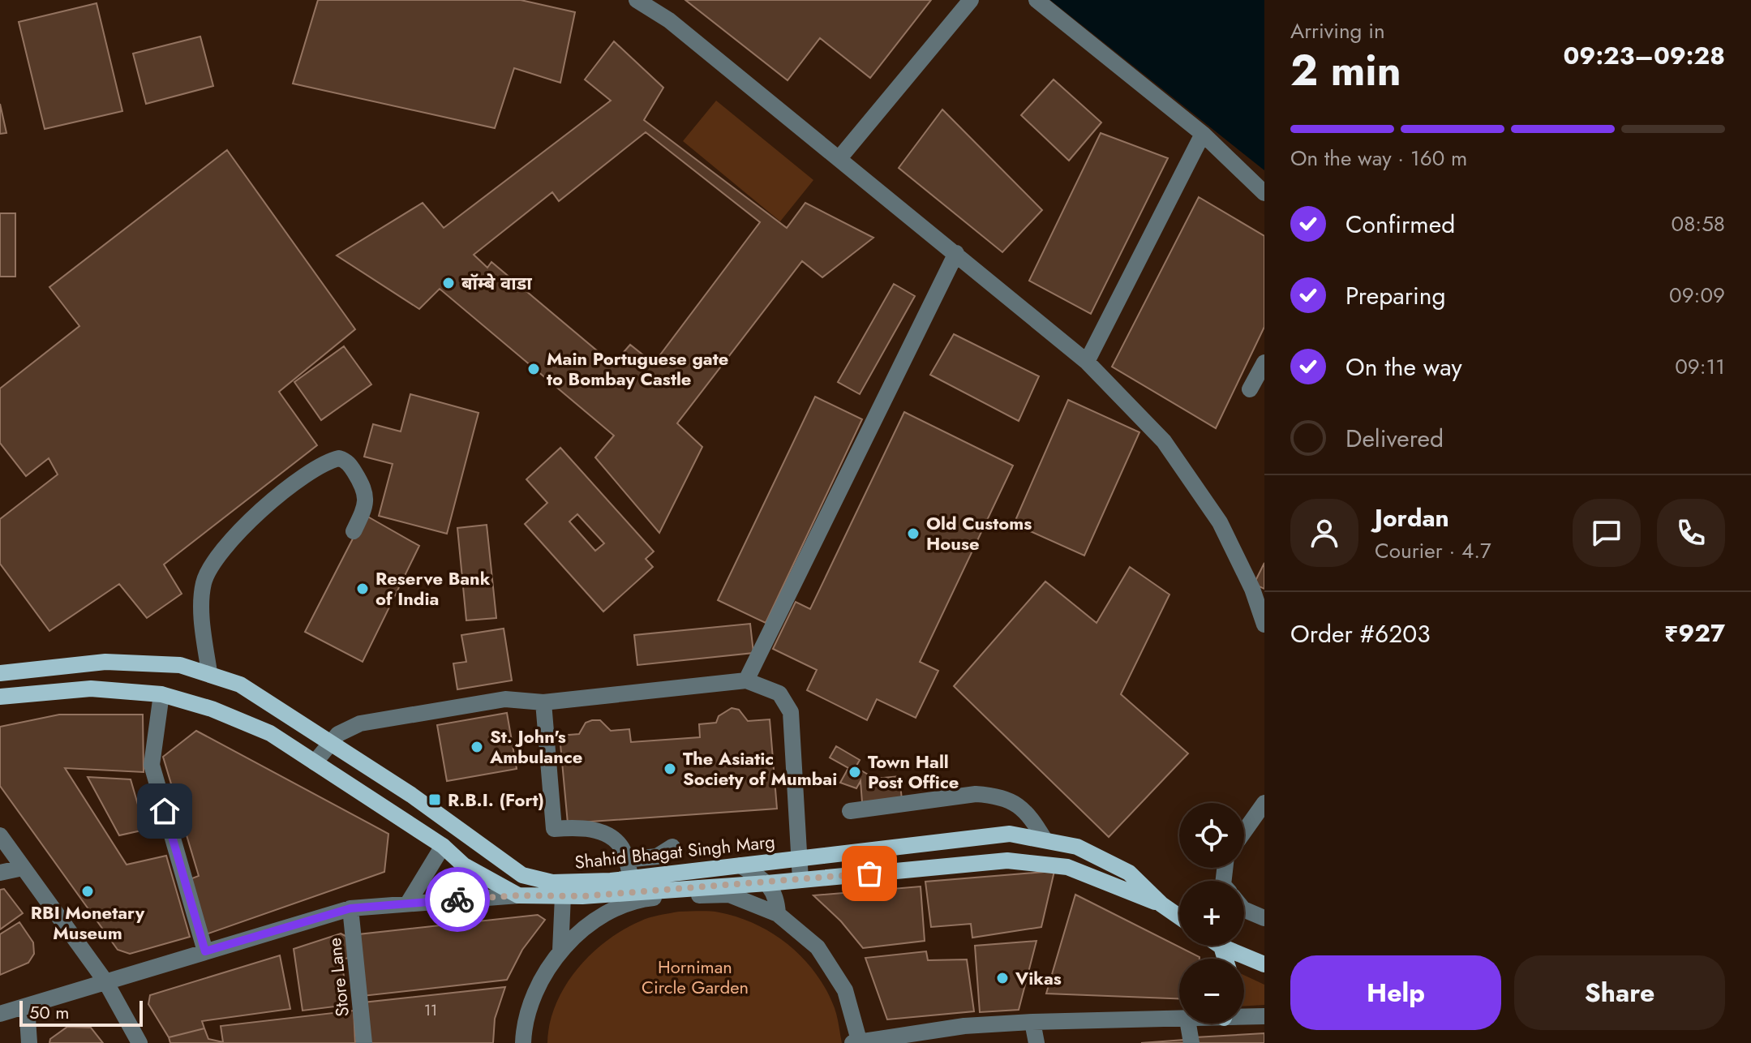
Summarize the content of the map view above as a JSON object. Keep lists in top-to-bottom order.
{
  "streets": {
    "main road": ["Shahid Bhagat Singh Marg"],
    "street": ["Store Lane"]
  },
  "parks": ["Horniman Circle Garden"],
  "places": {
    "other": [
      "बॉम्बे वाडा",
      "Main Portuguese gate to Bombay Castle",
      "Old Customs House",
      "Reserve Bank of India",
      "St. John's Ambulance",
      "The Asiatic Society of Mumbai",
      "Town Hall Post Office",
      "RBI Monetary Museum",
      "Vikas"
    ],
    "transit": ["R.B.I. (Fort)"]
  },
  "house_numbers": ["11"],
  "scale_bar": "50 m",
  "page": {
    "heading": ["2 min", "Arriving in", "09:23–09:28"],
    "panel": [
      "Jordan",
      "Courier · 4.7",
      "Order #6203",
      "₹927"
    ],
    "bar": "On the way · 160 m",
    "list": [
      ["Confirmed", "08:58"],
      ["Preparing", "09:09"],
      ["On the way", "09:11"],
      "Delivered"
    ],
    "map_buttons": ["+", "−"],
    "buttons": ["Help", "Share"],
    "scale": "50 m"
  }
}
